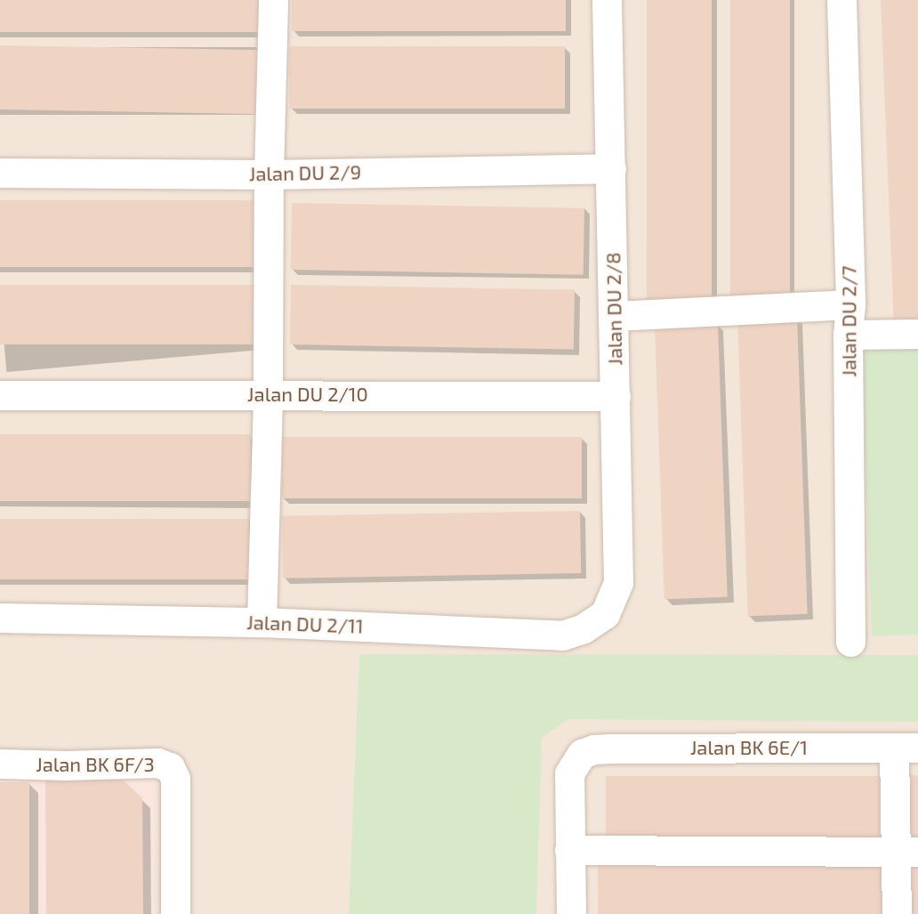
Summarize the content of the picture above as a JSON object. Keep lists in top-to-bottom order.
{
  "streets": {
    "street": [
      "Jalan DU 2/9",
      "Jalan DU 2/8",
      "Jalan DU 2/7",
      "Jalan DU 2/10",
      "Jalan DU 2/11",
      "Jalan BK 6E/1",
      "Jalan BK 6F/3"
    ]
  },
  "crossings": [
    ["Jalan DU 2/9", "Jalan DU 2/8"],
    ["Jalan DU 2/8", "Jalan DU 2/10"],
    ["Jalan DU 2/8", "Jalan DU 2/11"]
  ]
}
